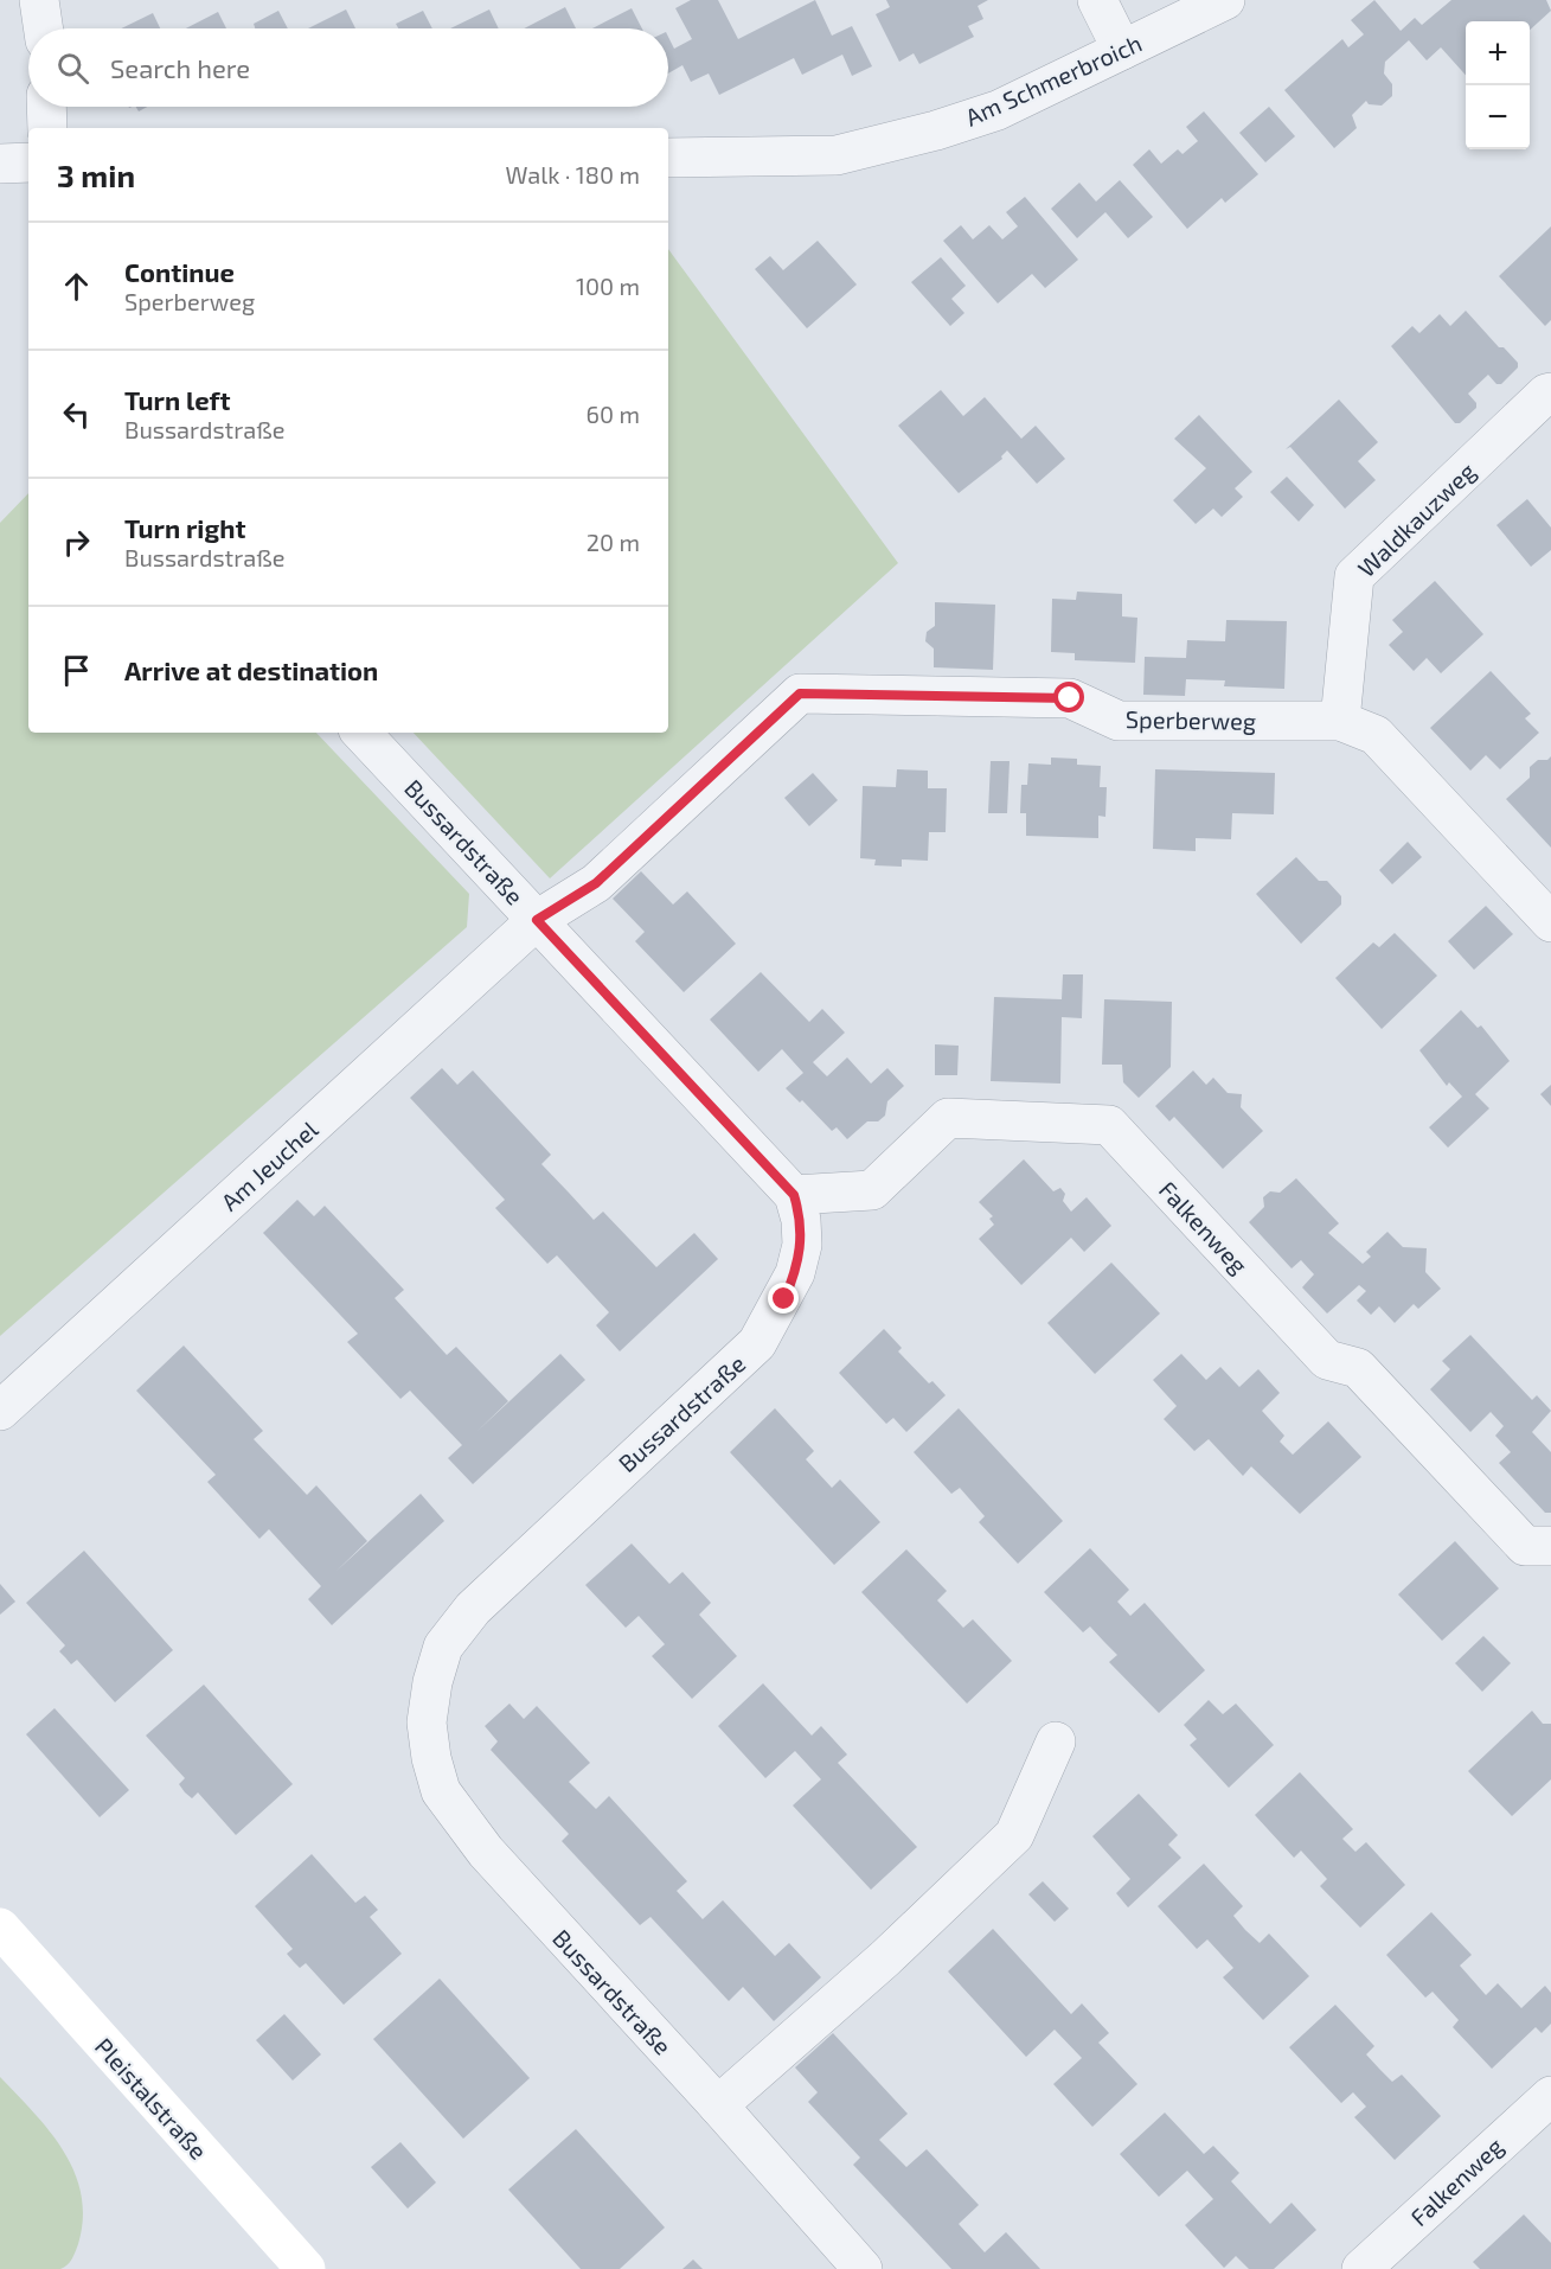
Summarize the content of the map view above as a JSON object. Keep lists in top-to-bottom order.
{
  "streets": {
    "main road": ["Pleistalstraße"],
    "street": [
      "Am Schmerbroich",
      "Waldkauzweg",
      "Sperberweg",
      "Bussardstraße",
      "Am Jeuchel",
      "Falkenweg"
    ]
  },
  "crossings": [
    ["Waldkauzweg", "Sperberweg"],
    ["Sperberweg", "Bussardstraße"],
    ["Sperberweg", "Am Jeuchel"],
    ["Bussardstraße", "Am Jeuchel"],
    ["Bussardstraße", "Falkenweg"]
  ],
  "page": {
    "map_buttons": ["+", "−"],
    "search": "Search here",
    "heading": ["3 min", "Walk · 180 m"],
    "list": [
      ["Continue", "Sperberweg", "100 m"],
      ["Turn left", "Bussardstraße", "60 m"],
      ["Turn right", "Bussardstraße", "20 m"],
      "Arrive at destination"
    ]
  }
}
